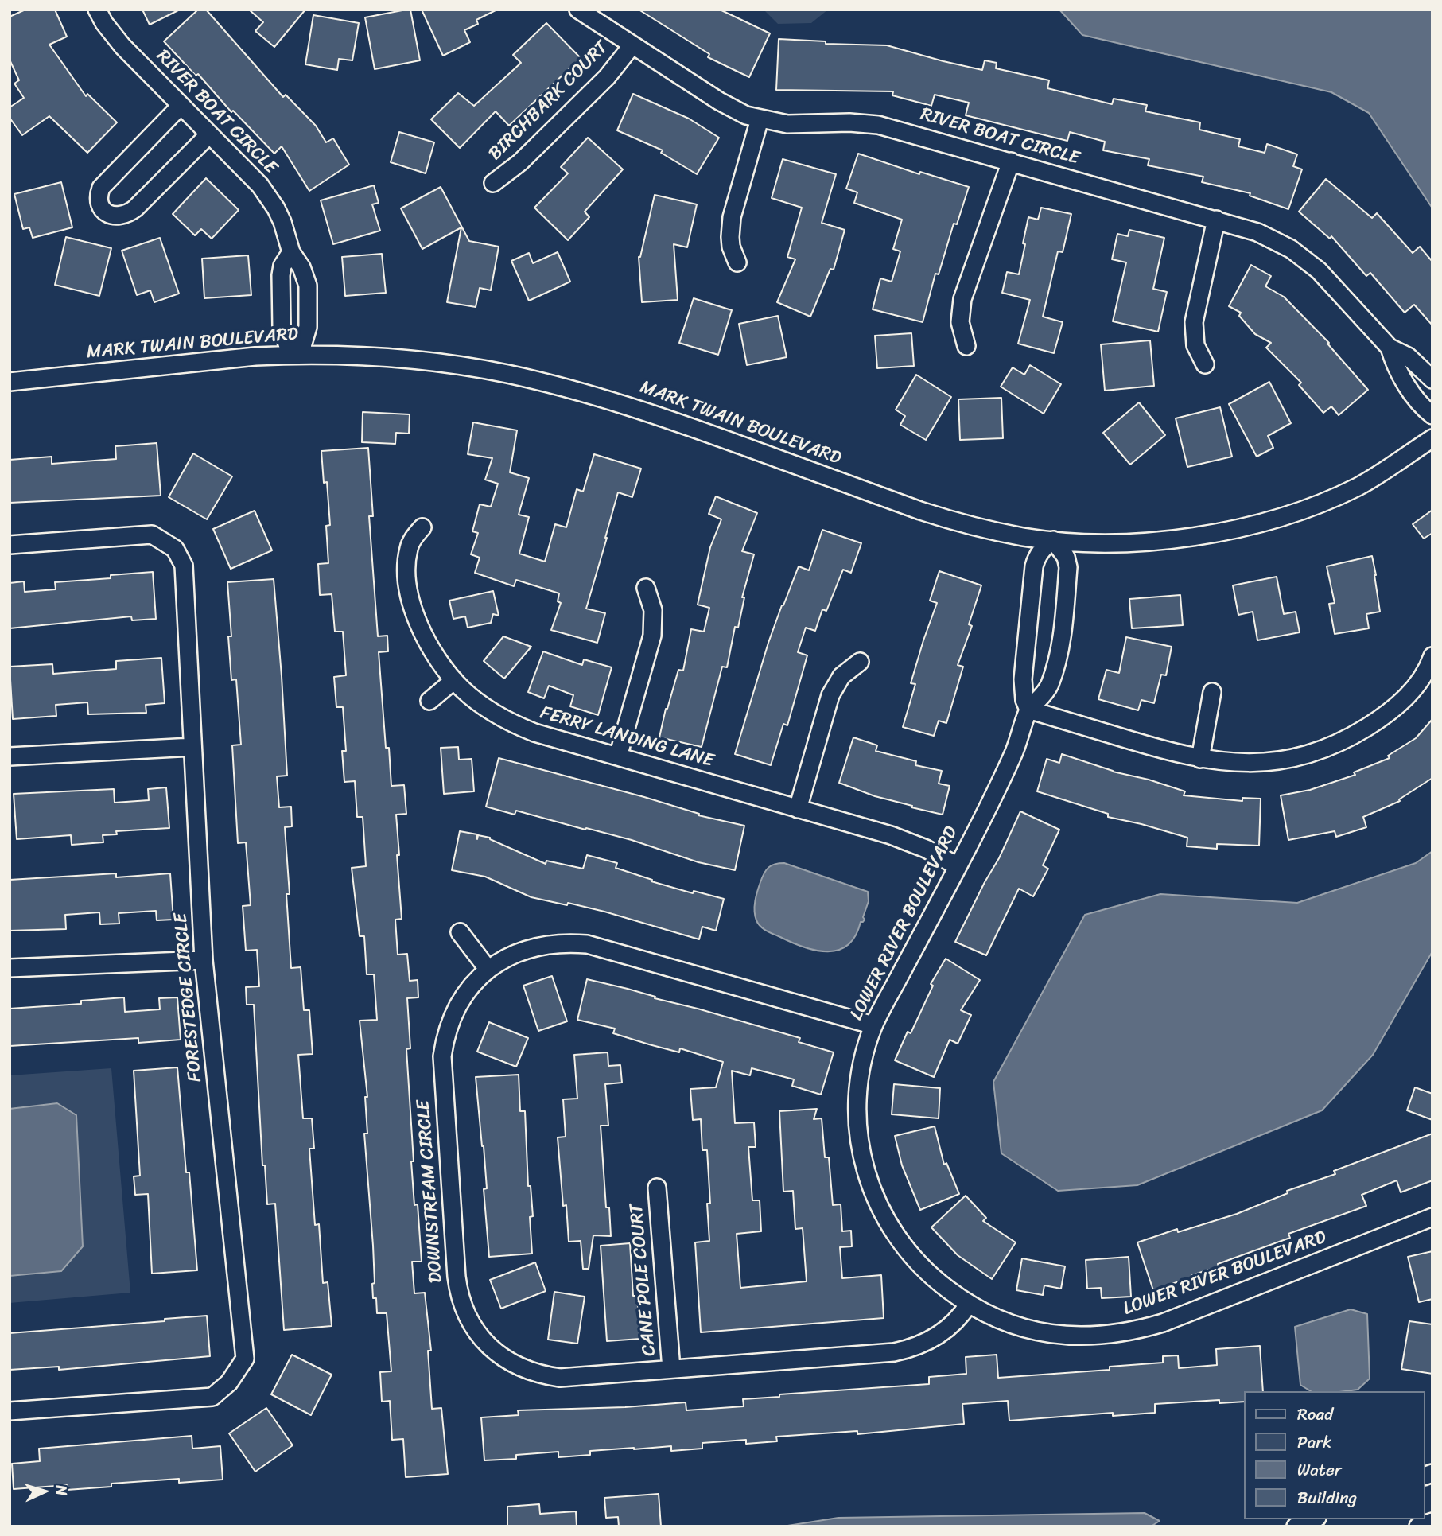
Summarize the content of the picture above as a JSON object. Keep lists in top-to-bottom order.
{
  "streets": {
    "street": [
      "BIRCHBARK COURT",
      "RIVER BOAT CIRCLE",
      "MARK TWAIN BOULEVARD",
      "FERRY LANDING LANE",
      "LOWER RIVER BOULEVARD",
      "FORESTEDGE CIRCLE",
      "DOWNSTREAM CIRCLE",
      "CANE POLE COURT"
    ]
  },
  "crossings": [
    ["BIRCHBARK COURT", "RIVER BOAT CIRCLE"],
    ["RIVER BOAT CIRCLE", "MARK TWAIN BOULEVARD"],
    ["MARK TWAIN BOULEVARD", "LOWER RIVER BOULEVARD"],
    ["FERRY LANDING LANE", "LOWER RIVER BOULEVARD"],
    ["LOWER RIVER BOULEVARD", "DOWNSTREAM CIRCLE"],
    ["DOWNSTREAM CIRCLE", "CANE POLE COURT"]
  ],
  "legend": [
    "Road",
    "Park",
    "Water",
    "Building"
  ],
  "north": "right"
}
